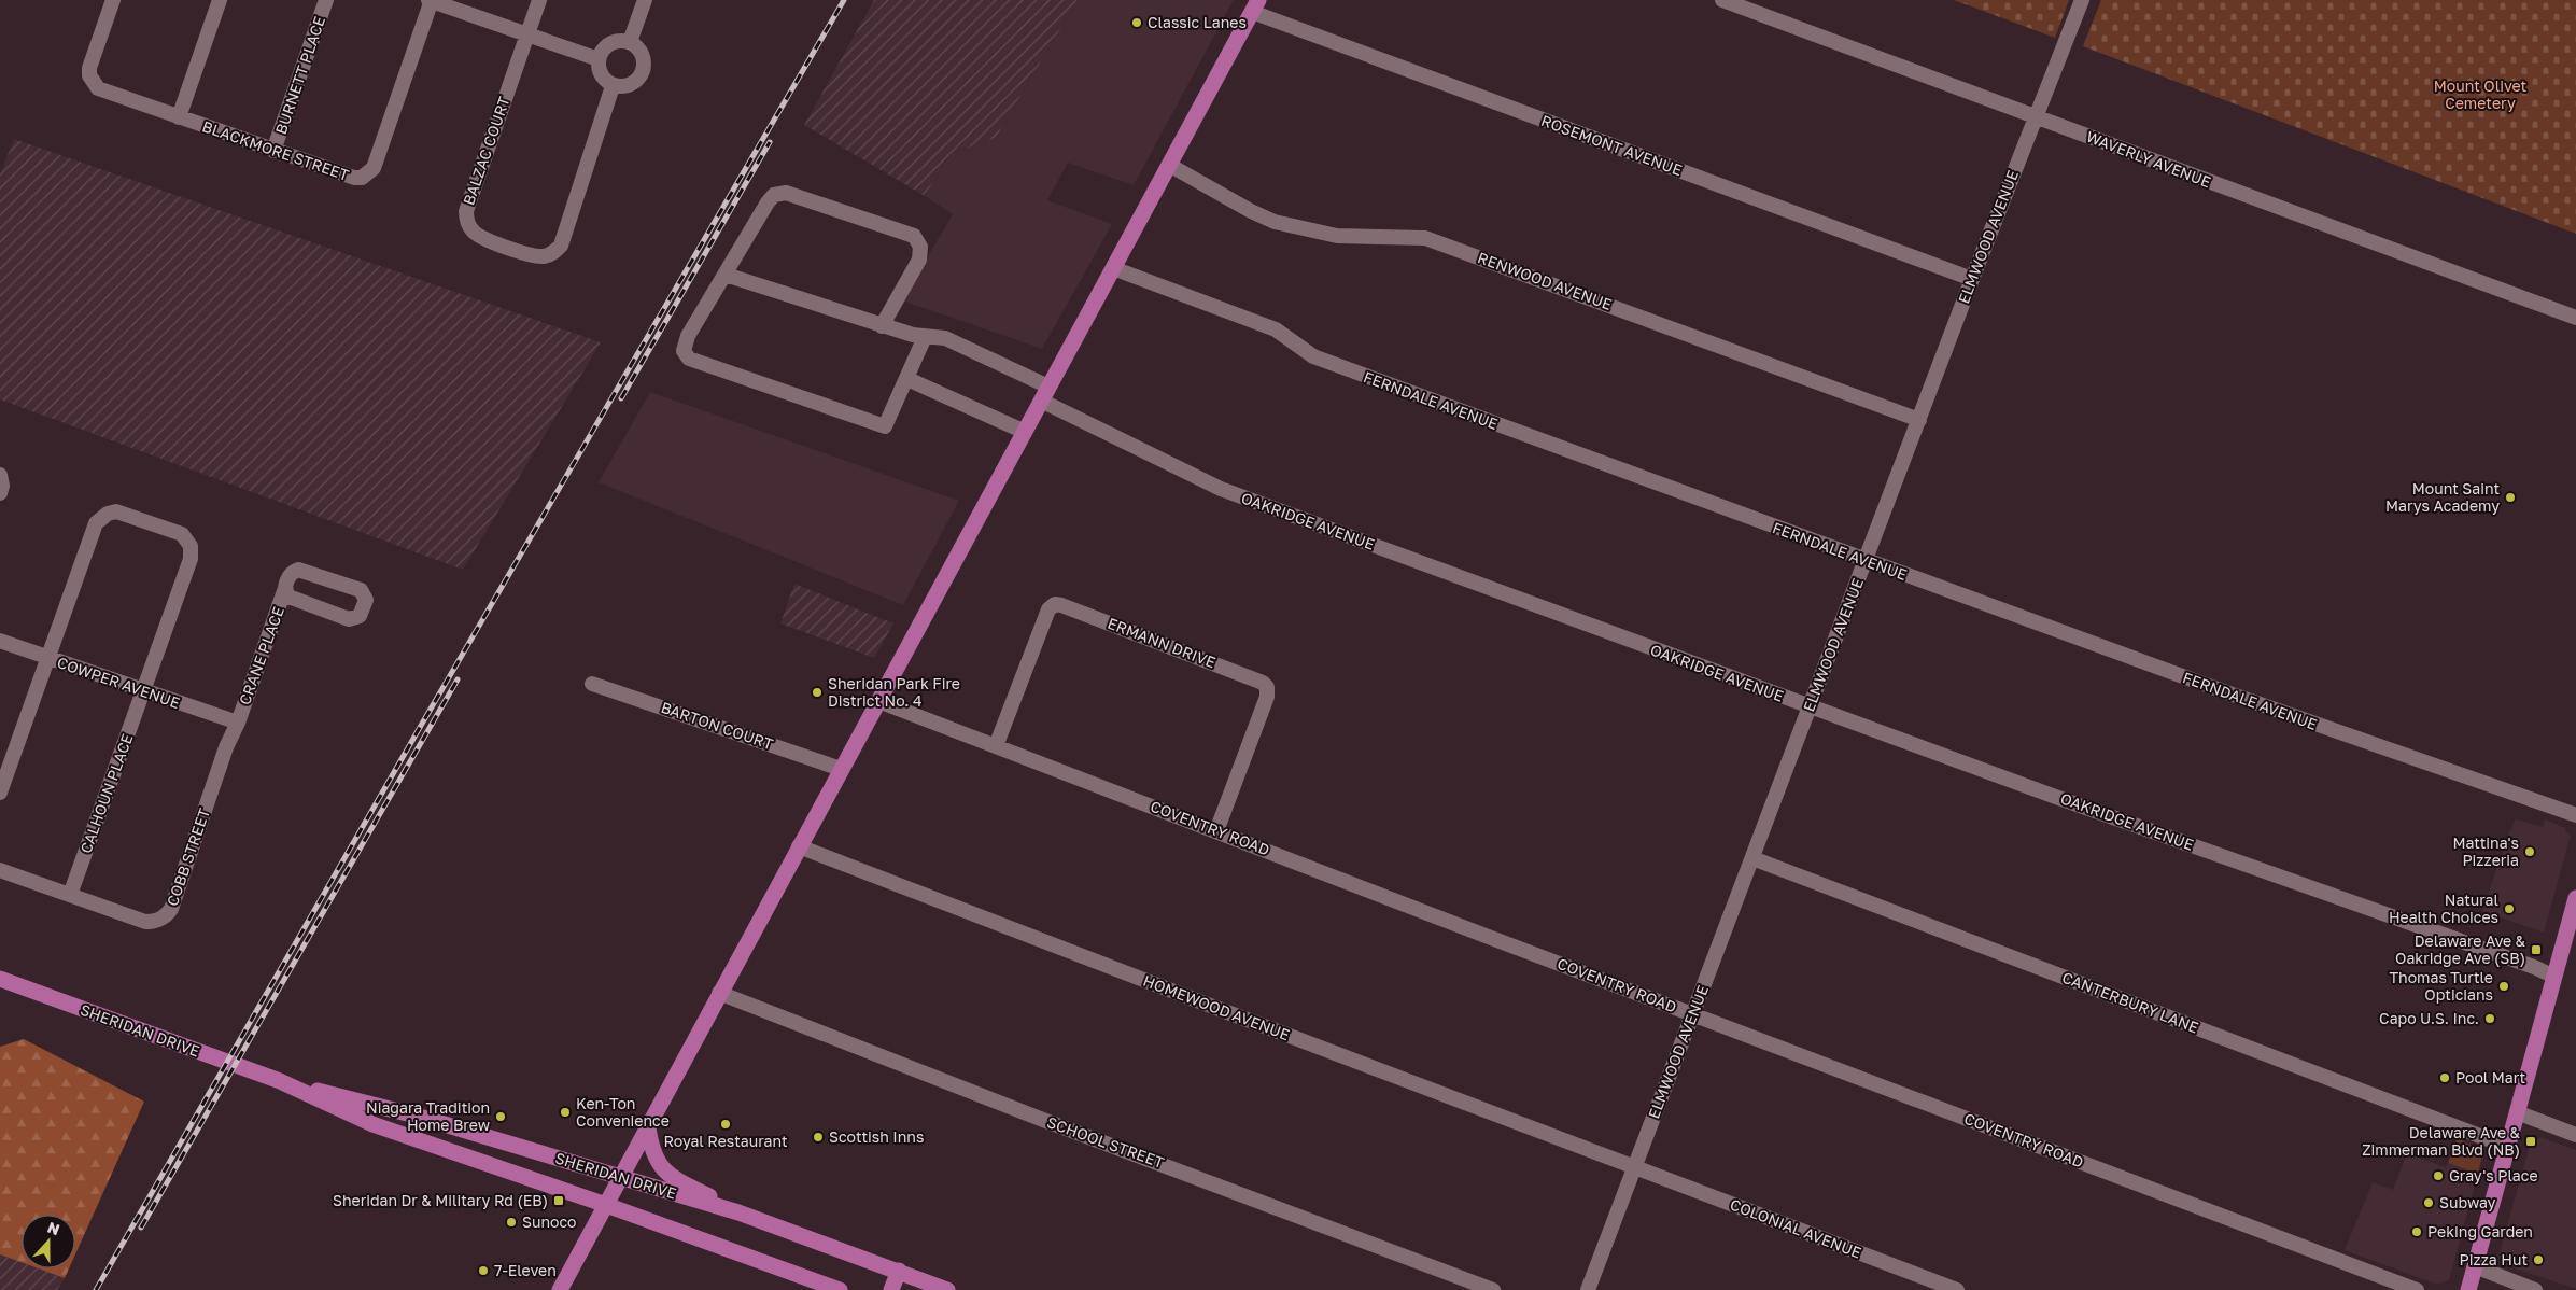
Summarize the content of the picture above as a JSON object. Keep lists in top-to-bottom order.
{
  "streets": {
    "main road": ["SHERIDAN DRIVE"],
    "street": [
      "BURNETT PLACE",
      "ROSEMONT AVENUE",
      "BLACKMORE STREET",
      "BALZAC COURT",
      "WAVERLY AVENUE",
      "ELMWOOD AVENUE",
      "RENWOOD AVENUE",
      "FERNDALE AVENUE",
      "OAKRIDGE AVENUE",
      "ERMANN DRIVE",
      "CRANE PLACE",
      "COWPER AVENUE",
      "BARTON COURT",
      "CALHOUN PLACE",
      "COVENTRY ROAD",
      "COBB STREET",
      "CANTERBURY LANE",
      "HOMEWOOD AVENUE",
      "SCHOOL STREET",
      "COLONIAL AVENUE"
    ]
  },
  "crossings": [
    ["BURNETT PLACE", "BLACKMORE STREET"],
    ["ROSEMONT AVENUE", "ELMWOOD AVENUE"],
    ["WAVERLY AVENUE", "ELMWOOD AVENUE"],
    ["ELMWOOD AVENUE", "RENWOOD AVENUE"],
    ["ELMWOOD AVENUE", "FERNDALE AVENUE"],
    ["ELMWOOD AVENUE", "OAKRIDGE AVENUE"],
    ["ELMWOOD AVENUE", "COVENTRY ROAD"],
    ["ELMWOOD AVENUE", "CANTERBURY LANE"],
    ["ELMWOOD AVENUE", "HOMEWOOD AVENUE"],
    ["ELMWOOD AVENUE", "COLONIAL AVENUE"],
    ["ERMANN DRIVE", "COVENTRY ROAD"],
    ["CRANE PLACE", "COWPER AVENUE"],
    ["CRANE PLACE", "COBB STREET"],
    ["COWPER AVENUE", "CALHOUN PLACE"],
    ["COWPER AVENUE", "COBB STREET"],
    ["CALHOUN PLACE", "COBB STREET"],
    ["HOMEWOOD AVENUE", "COLONIAL AVENUE"]
  ],
  "parks": ["Mount Olivet Cemetery"],
  "places": {
    "other": [
      "Classic Lanes",
      "Mount Saint Marys Academy",
      "Sheridan Park Fire District No. 4",
      "Mattina's Pizzeria",
      "Natural Health Choices",
      "Thomas Turtle Opticians",
      "Capo U.S. Inc.",
      "Pool Mart",
      "Ken-Ton Convenience",
      "Niagara Tradition Home Brew",
      "Royal Restaurant",
      "Scottish Inns",
      "Gray's Place",
      "Subway",
      "Sunoco",
      "Peking Garden",
      "Pizza Hut",
      "7-Eleven"
    ],
    "transit": ["Delaware Ave & Oakridge Ave (SB)", "Delaware Ave & Zimmerman Blvd (NB)", "Sheridan Dr & Military Rd (EB)"]
  },
  "north": "top"
}
